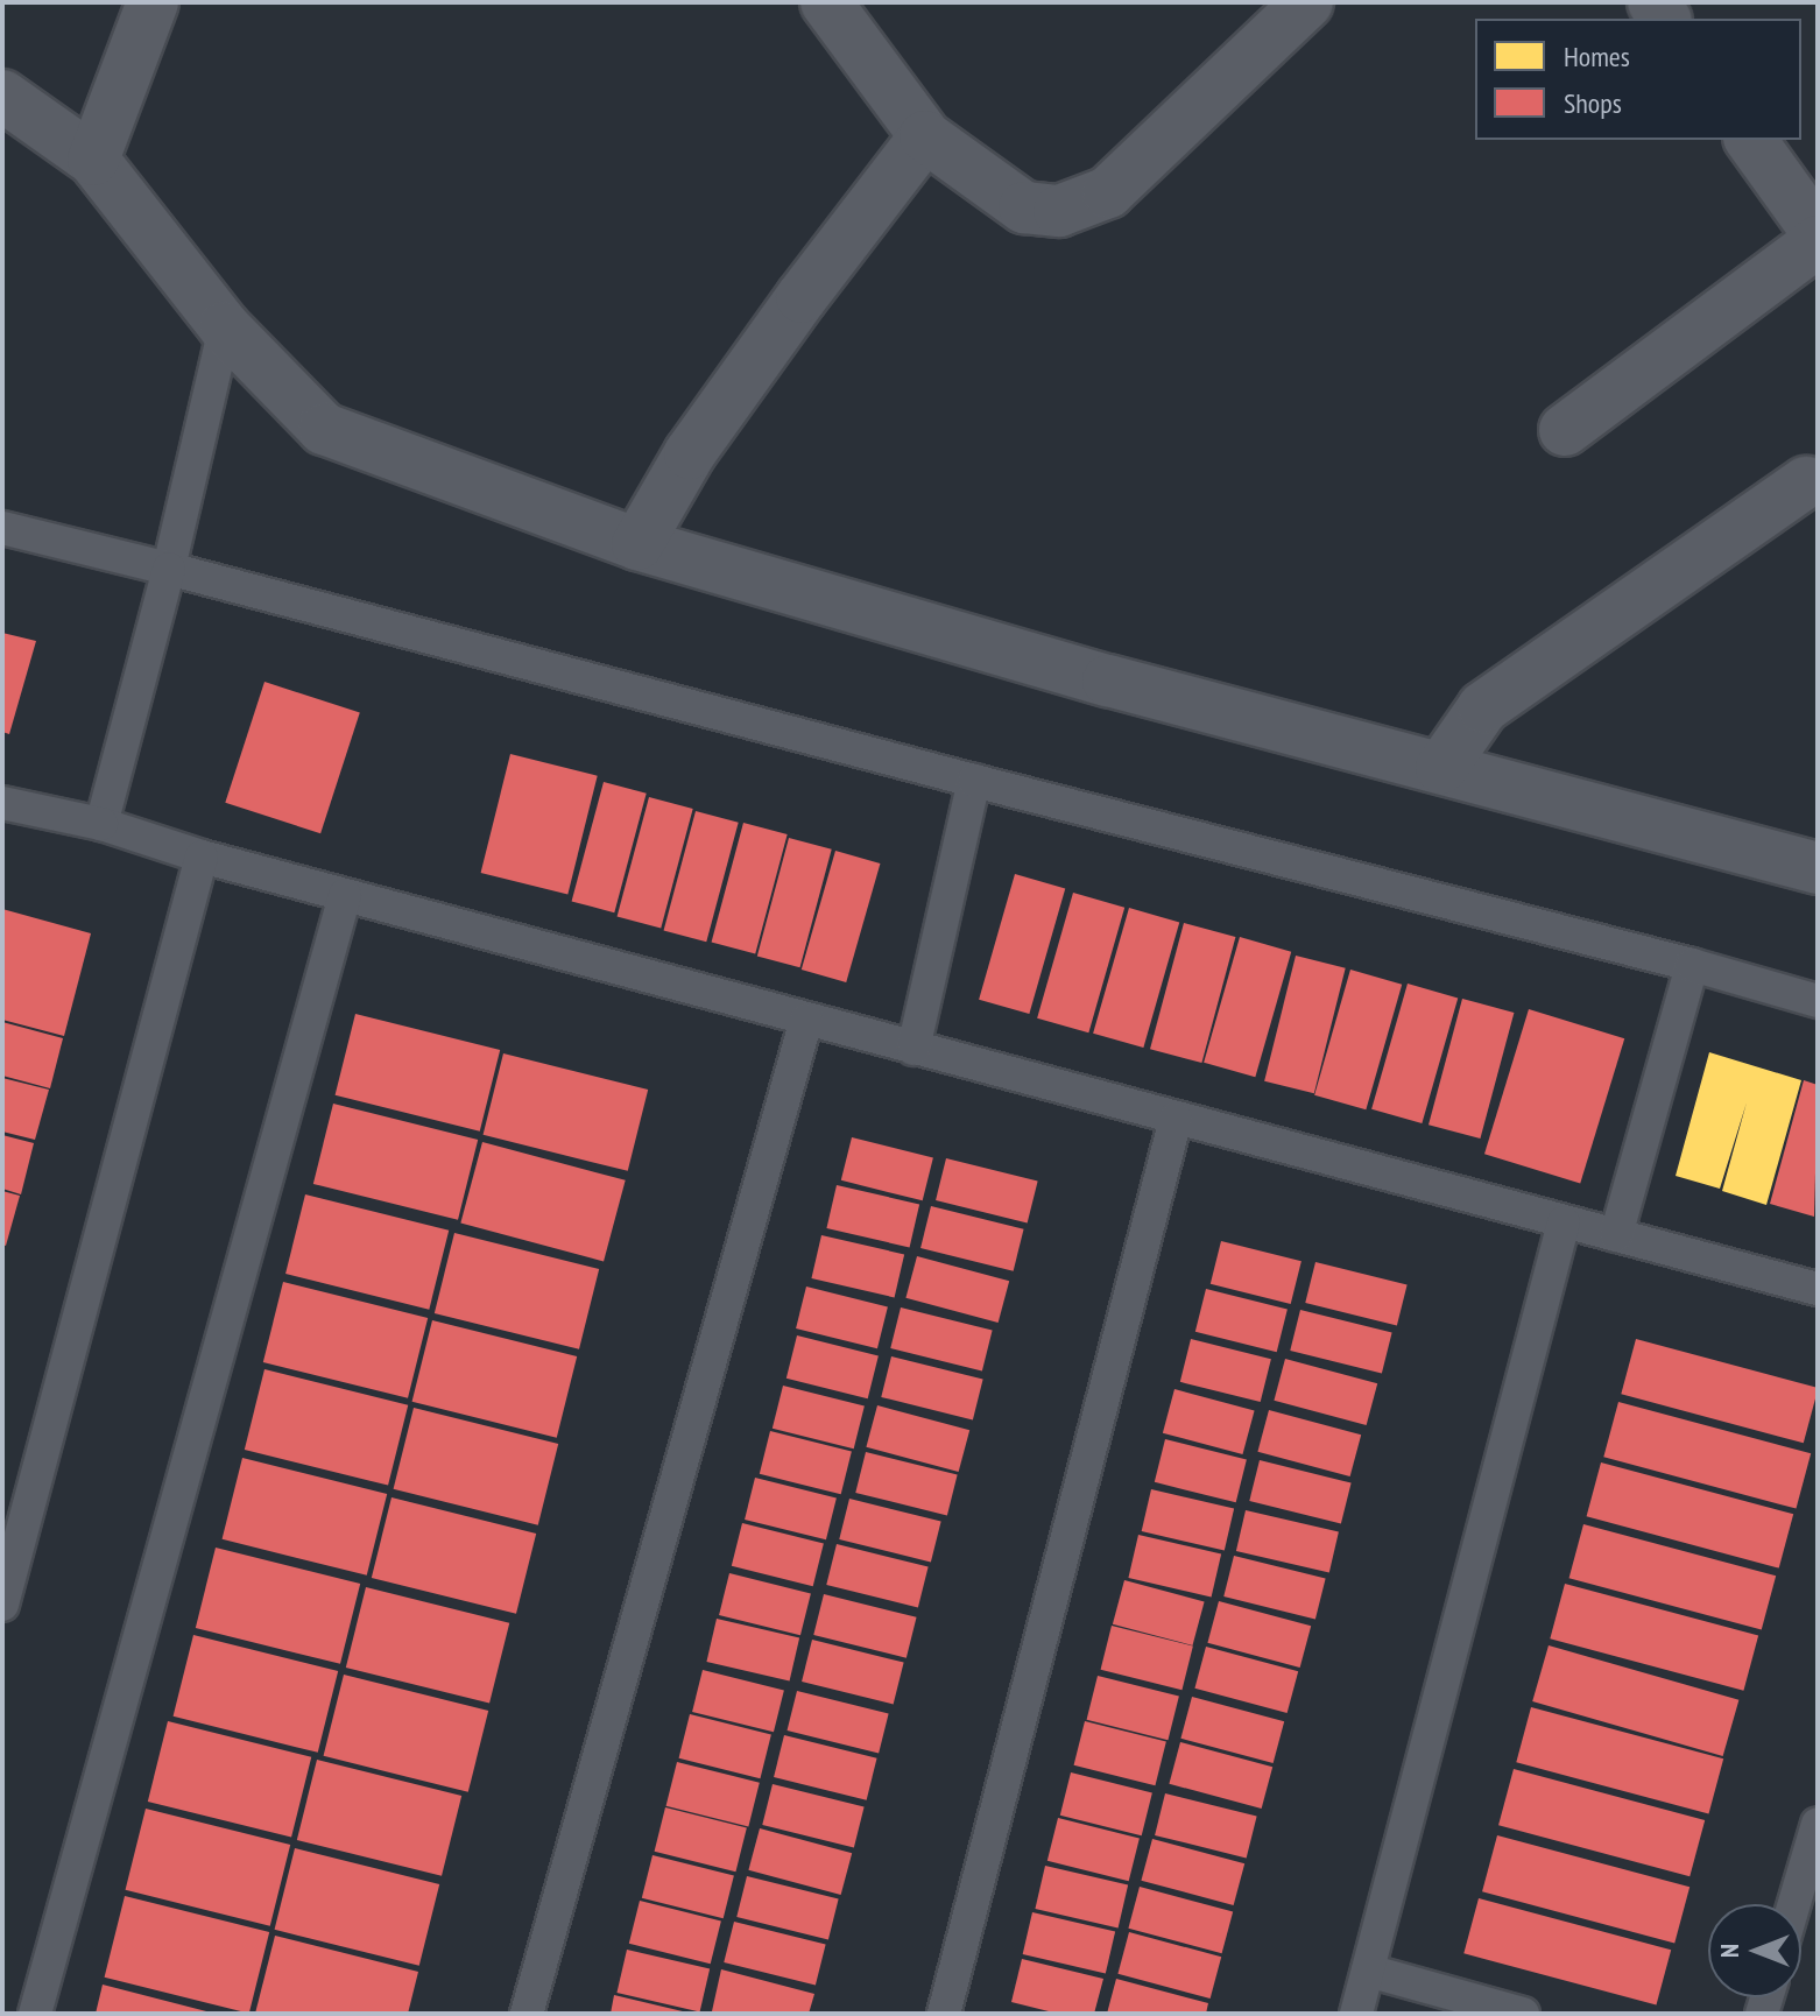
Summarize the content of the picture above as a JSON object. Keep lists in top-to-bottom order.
{
  "legend": ["Homes", "Shops"],
  "north": "left"
}
